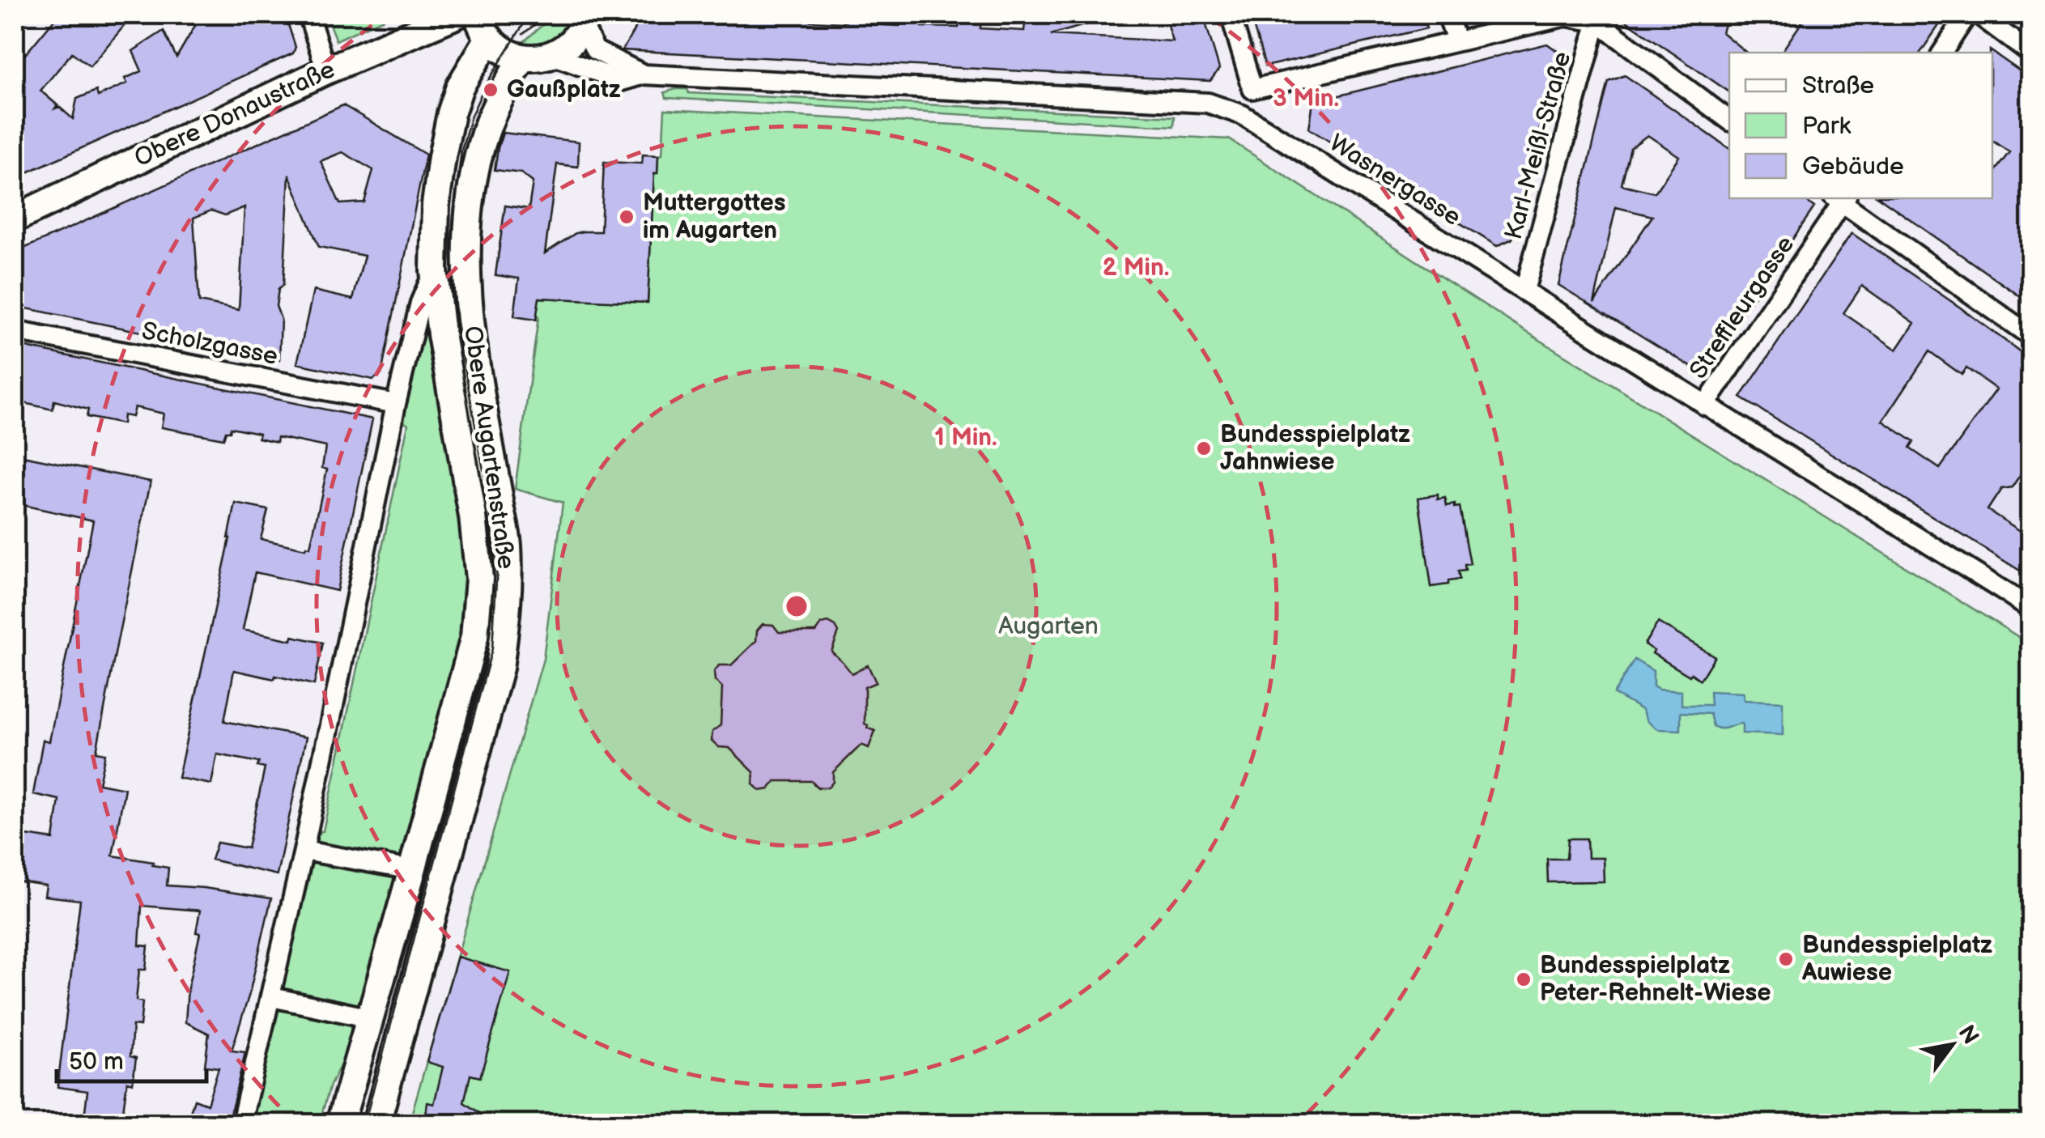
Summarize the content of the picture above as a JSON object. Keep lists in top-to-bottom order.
{
  "streets": {
    "street": [
      "Obere Donaustraße",
      "Karl-Meißl-Straße",
      "Wasnergasse",
      "Streffleurgasse",
      "Scholzgasse",
      "Obere Augartenstraße"
    ]
  },
  "crossings": [
    ["Karl-Meißl-Straße", "Wasnergasse"],
    ["Wasnergasse", "Streffleurgasse"],
    ["Scholzgasse", "Obere Augartenstraße"]
  ],
  "parks": ["Augarten"],
  "places": [
    "Gaußplatz",
    "Muttergottes im Augarten",
    "Bundesspielplatz Jahnwiese",
    "Bundesspielplatz Auwiese",
    "Bundesspielplatz Peter-Rehnelt-Wiese"
  ],
  "legend": ["Straße", "Park", "Gebäude"],
  "scale_bar": "50 m",
  "north": "top right",
  "rings": ["3 Min.", "2 Min.", "1 Min."]
}
